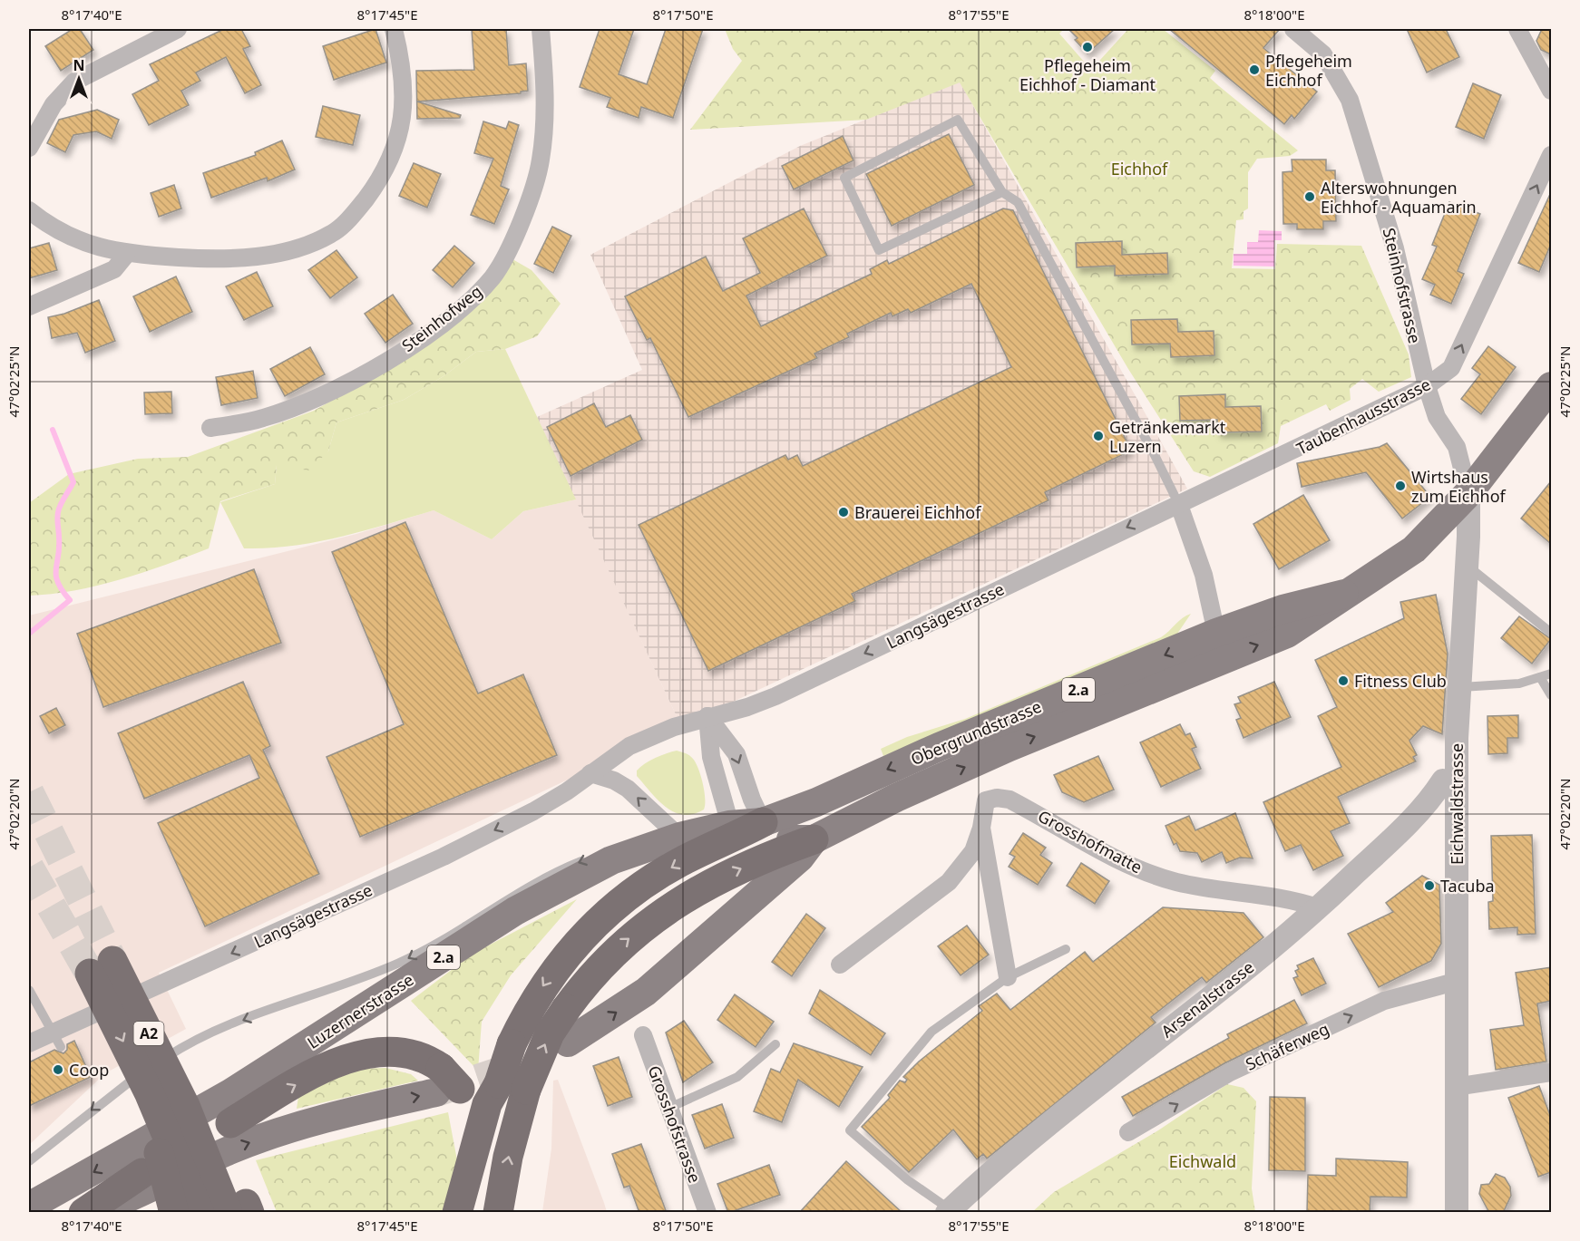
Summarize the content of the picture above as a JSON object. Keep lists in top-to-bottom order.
{
  "streets": {
    "highway": ["A2"],
    "main road": ["2.a", "Obergrundstrasse", "Luzernerstrasse"],
    "street": [
      "Steinhofstrasse",
      "Steinhofweg",
      "Taubenhausstrasse",
      "Langsägestrasse",
      "Eichwaldstrasse",
      "Grosshofmatte",
      "Arsenalstrasse",
      "Schäferweg",
      "Grosshofstrasse"
    ]
  },
  "crossings": [
    ["Steinhofstrasse", "Taubenhausstrasse"],
    ["Steinhofstrasse", "Obergrundstrasse"],
    ["Steinhofstrasse", "Eichwaldstrasse"],
    ["Taubenhausstrasse", "Langsägestrasse"],
    ["2.a", "Obergrundstrasse"],
    ["Obergrundstrasse", "Eichwaldstrasse"],
    ["Eichwaldstrasse", "Arsenalstrasse"],
    ["Eichwaldstrasse", "Schäferweg"],
    ["Grosshofmatte", "Arsenalstrasse"]
  ],
  "one_way": ["Taubenhausstrasse", "Langsägestrasse", "Schäferweg"],
  "parks": ["Eichhof", "Eichwald"],
  "places": [
    "Pflegeheim Eichhof - Diamant",
    "Pflegeheim Eichhof",
    "Alterswohnungen Eichhof - Aquamarin",
    "Getränkemarkt Luzern",
    "Wirtshaus zum Eichhof",
    "Brauerei Eichhof",
    "Fitness Club",
    "Tacuba",
    "Coop"
  ],
  "north": "top",
  "coordinates": [
    "8°17'40\"E",
    "8°17'45\"E",
    "8°17'50\"E",
    "8°17'55\"E",
    "8°18'00\"E",
    "47°02'25\"N",
    "47°02'20\"N"
  ]
}
